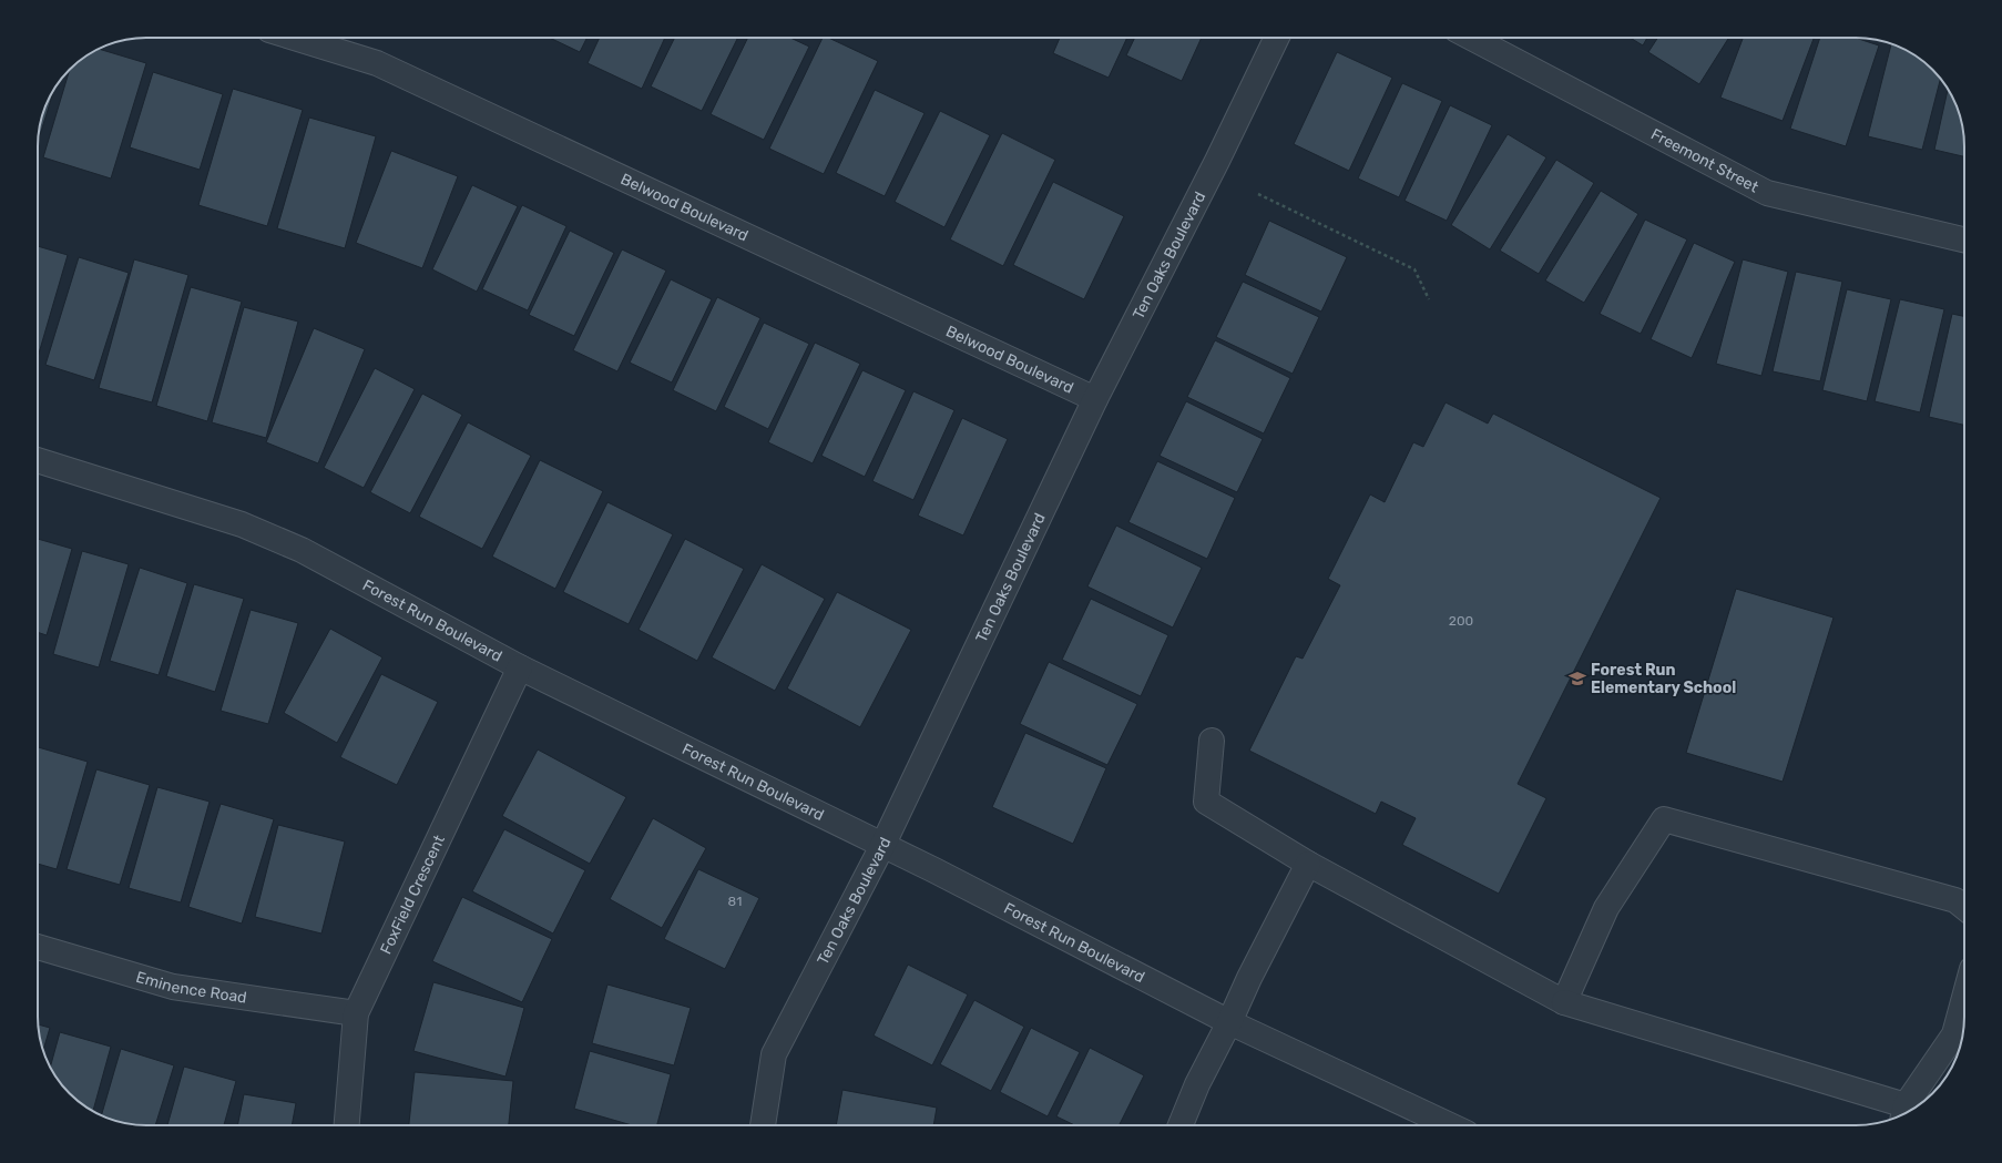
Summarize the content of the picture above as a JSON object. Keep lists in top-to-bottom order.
{
  "streets": {
    "street": [
      "Freemont Street",
      "Belwood Boulevard",
      "Ten Oaks Boulevard",
      "Forest Run Boulevard",
      "FoxField Crescent",
      "Eminence Road"
    ]
  },
  "crossings": [
    ["Belwood Boulevard", "Ten Oaks Boulevard"],
    ["Ten Oaks Boulevard", "Forest Run Boulevard"],
    ["Forest Run Boulevard", "FoxField Crescent"],
    ["FoxField Crescent", "Eminence Road"]
  ],
  "places": {
    "school or university": ["Forest Run Elementary School"]
  },
  "house_numbers": ["200", "81"]
}
